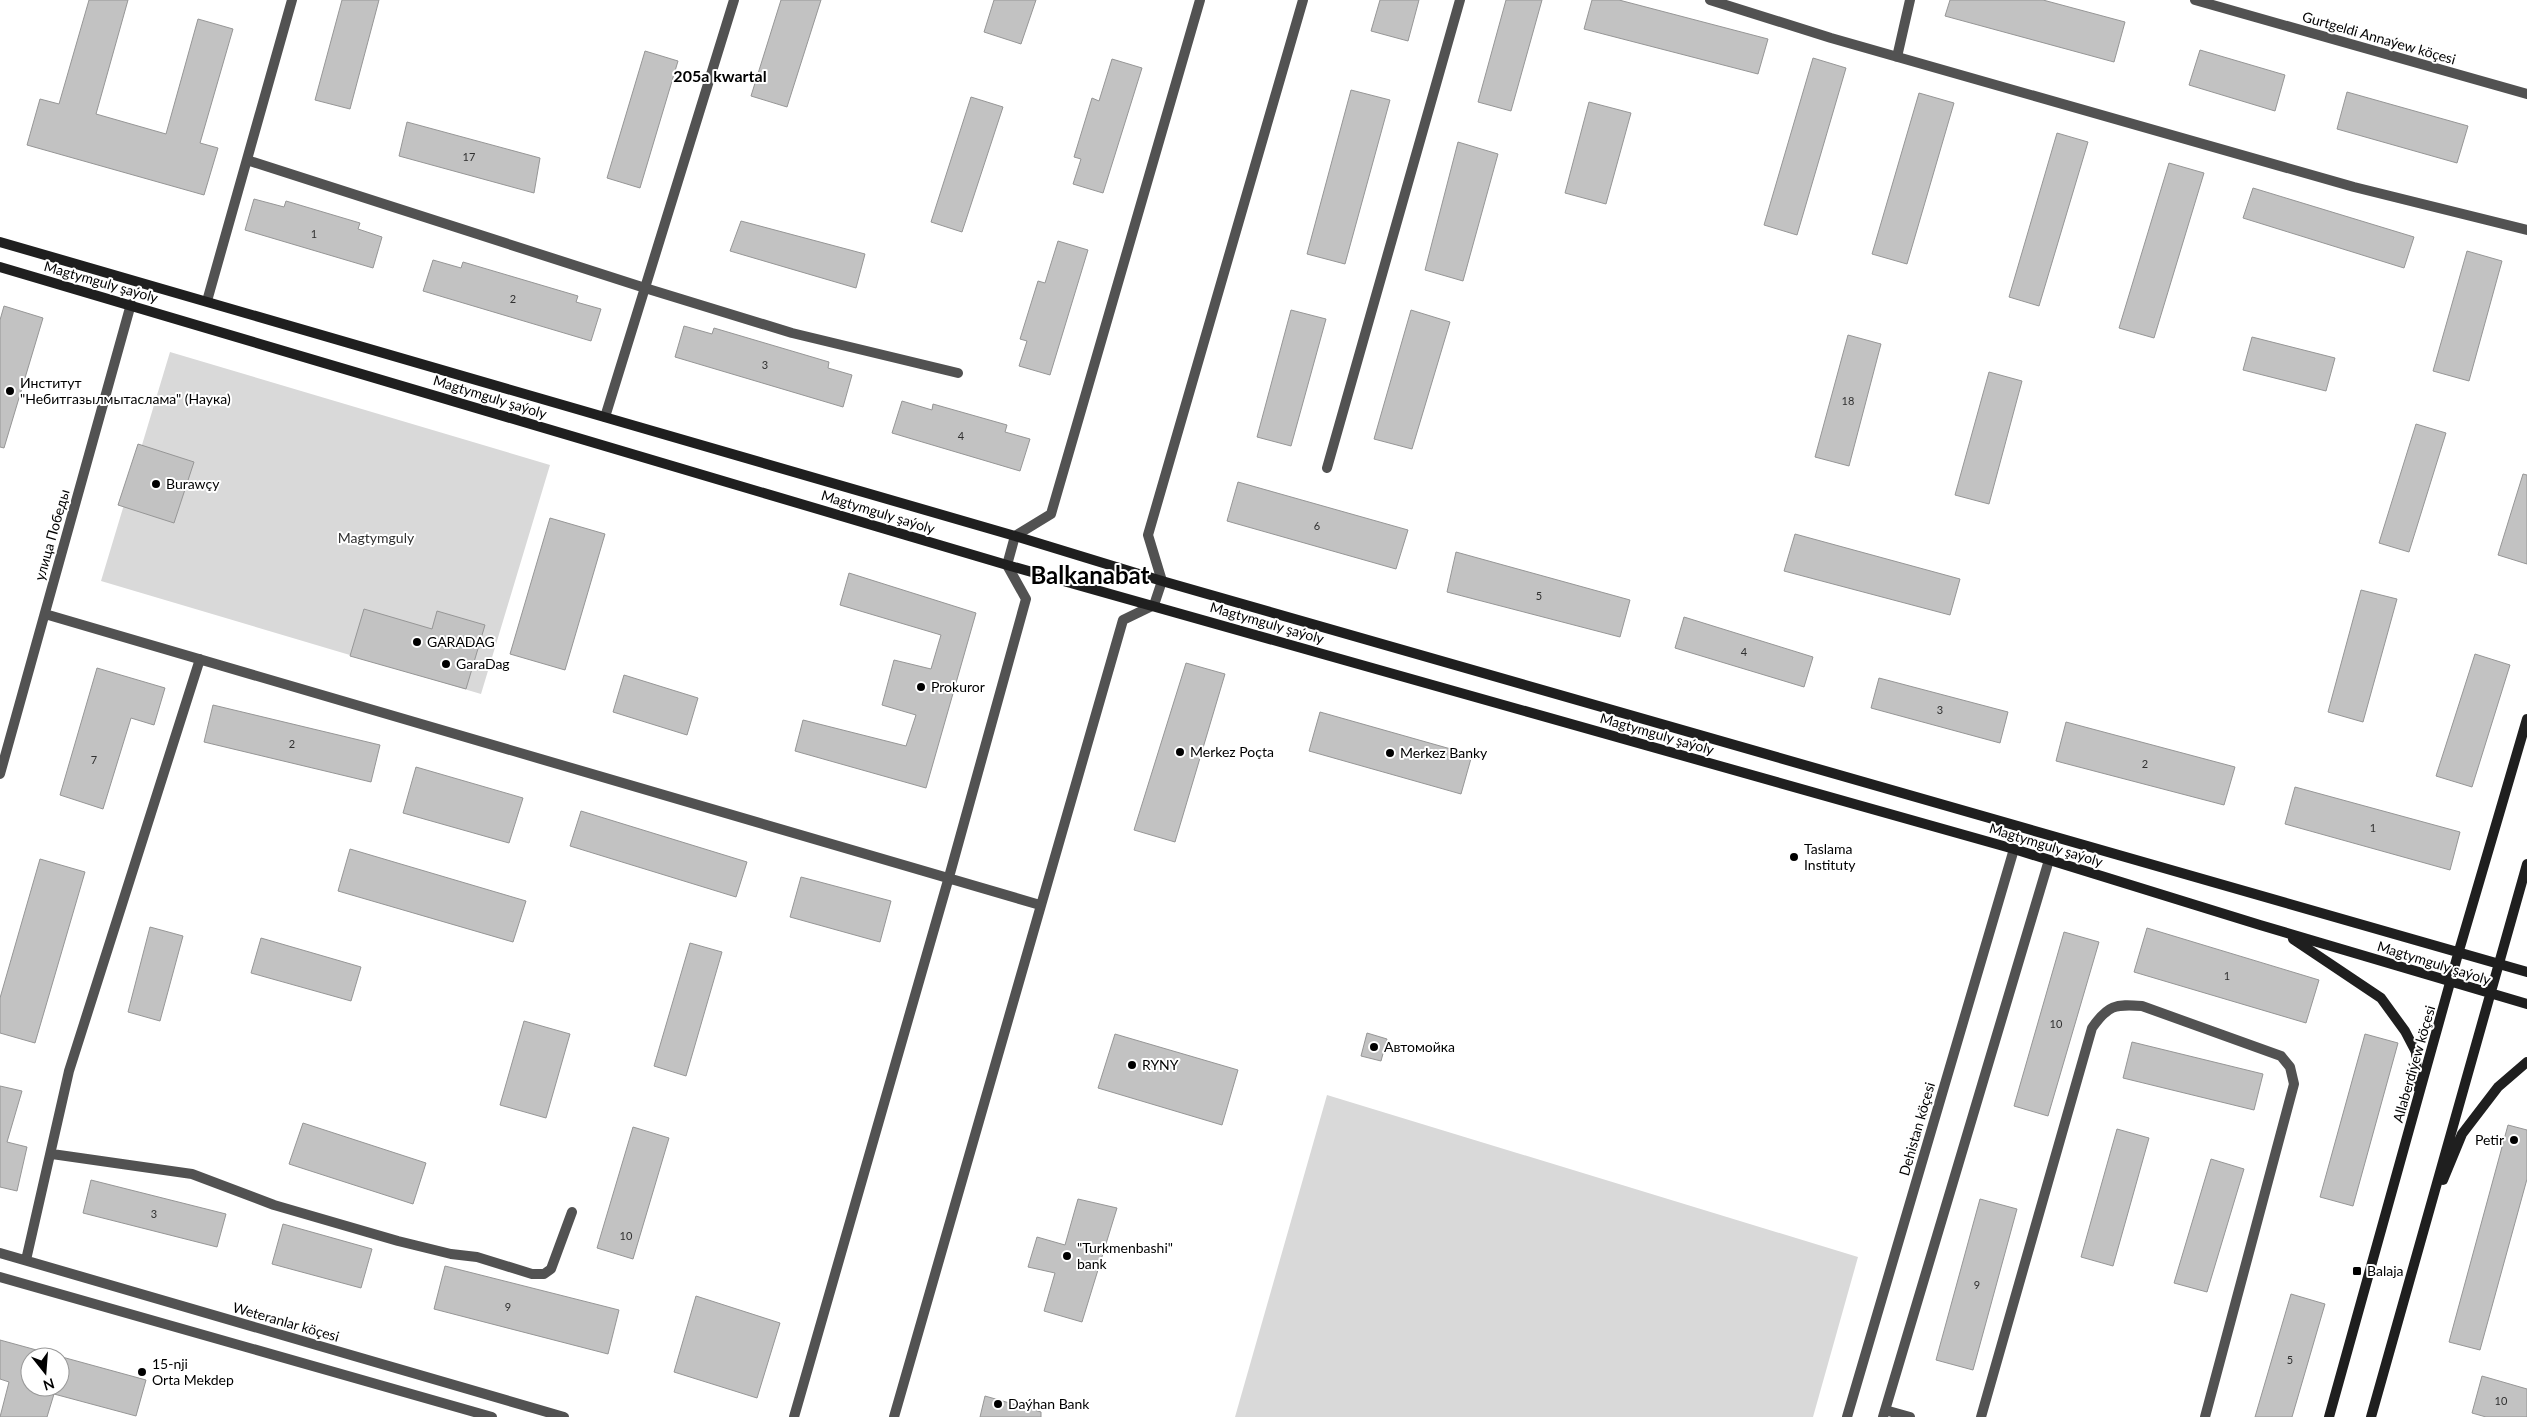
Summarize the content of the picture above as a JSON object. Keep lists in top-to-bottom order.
{
  "streets": {
    "street": [
      "Gurtgeldi Annaýew köçesi",
      "Magtymguly şaýoly",
      "улица Победы",
      "Allaberdiýew köçesi",
      "Dehistan köçesi",
      "Weteranlar köçesi"
    ]
  },
  "crossings": [
    ["Magtymguly şaýoly", "улица Победы"],
    ["Magtymguly şaýoly", "Allaberdiýew köçesi"],
    ["Magtymguly şaýoly", "Dehistan köçesi"]
  ],
  "districts": ["205a kwartal", "Balkanabat"],
  "parks": ["Magtymguly"],
  "places": {
    "other": [
      "Институт \"Небитгазылмытаслама\" (Наука)",
      "Burawçy",
      "GARADAG",
      "GaraDag",
      "Prokuror",
      "Merkez Poçta",
      "Merkez Banky",
      "Taslama Instituty",
      "Автомойка",
      "RYNY",
      "Petir",
      "\"Turkmenbashi\" bank",
      "15-nji Orta Mekdep",
      "Daýhan Bank"
    ],
    "transit": ["Balaja"]
  },
  "house_numbers": [
    "17",
    "1",
    "2",
    "3",
    "18",
    "4",
    "6",
    "5",
    "4",
    "3",
    "2",
    "7",
    "2",
    "1",
    "1",
    "10",
    "3",
    "10",
    "9",
    "9",
    "5",
    "10"
  ],
  "north": "bottom"
}
